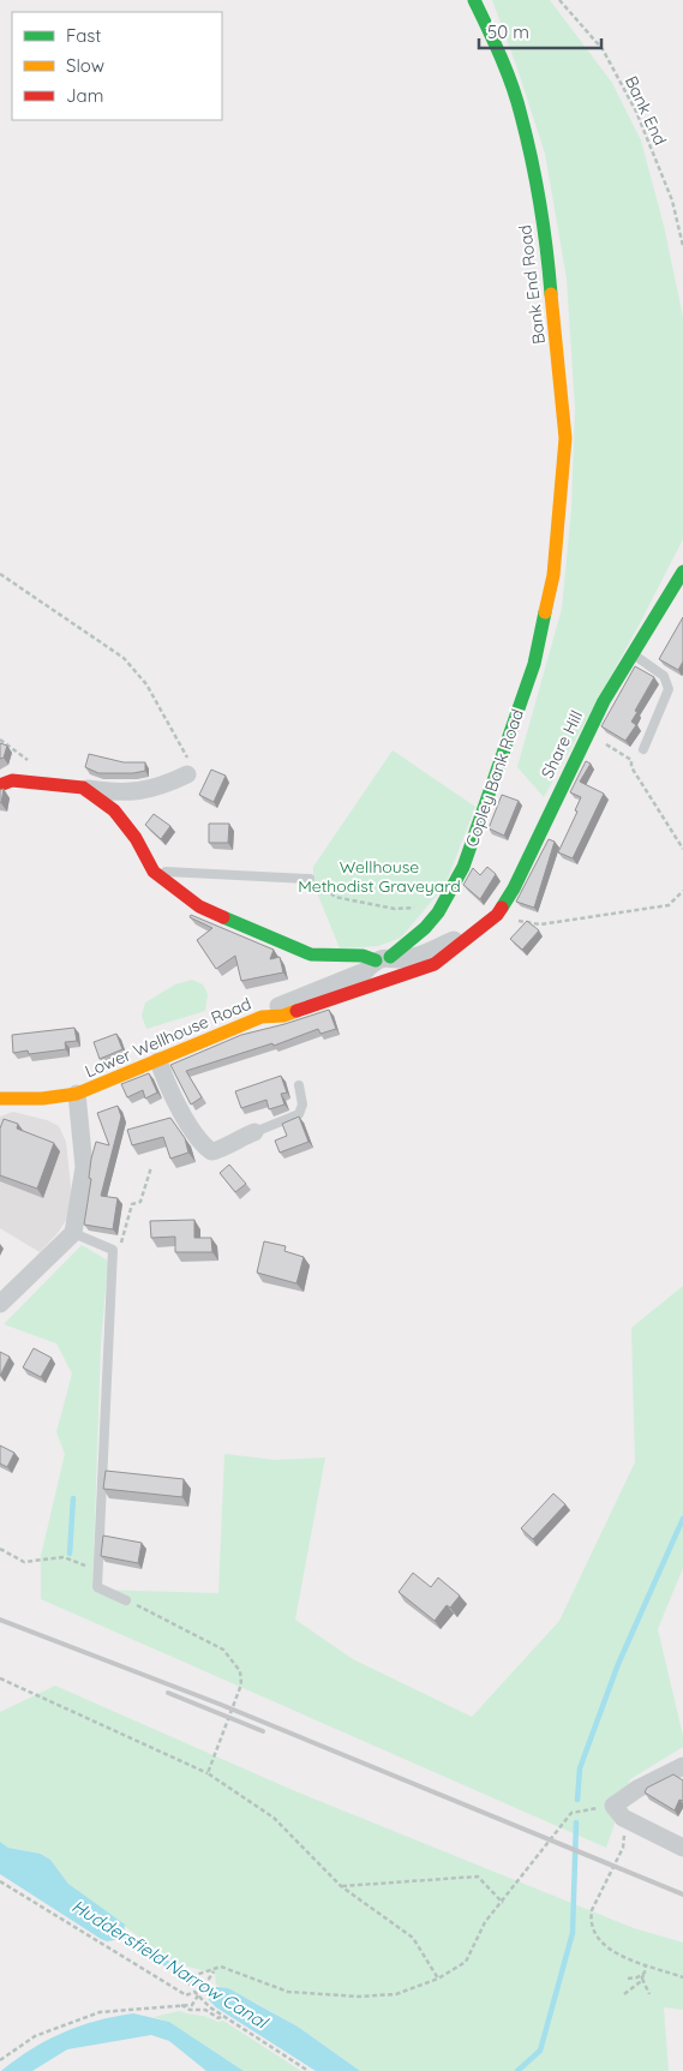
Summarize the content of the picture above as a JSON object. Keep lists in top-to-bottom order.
{
  "streets": {
    "street": [
      "Bank End Road",
      "Share Hill",
      "Copley Bank Road",
      "Lower Wellhouse Road"
    ],
    "path": ["Bank End"]
  },
  "crossings": [
    ["Bank End Road", "Copley Bank Road"],
    ["Share Hill", "Copley Bank Road"],
    ["Share Hill", "Lower Wellhouse Road"],
    ["Copley Bank Road", "Lower Wellhouse Road"]
  ],
  "water": ["Huddersfield Narrow Canal"],
  "parks": ["Wellhouse Methodist Graveyard"],
  "legend": ["Fast", "Slow", "Jam"],
  "scale_bar": "50 m"
}
